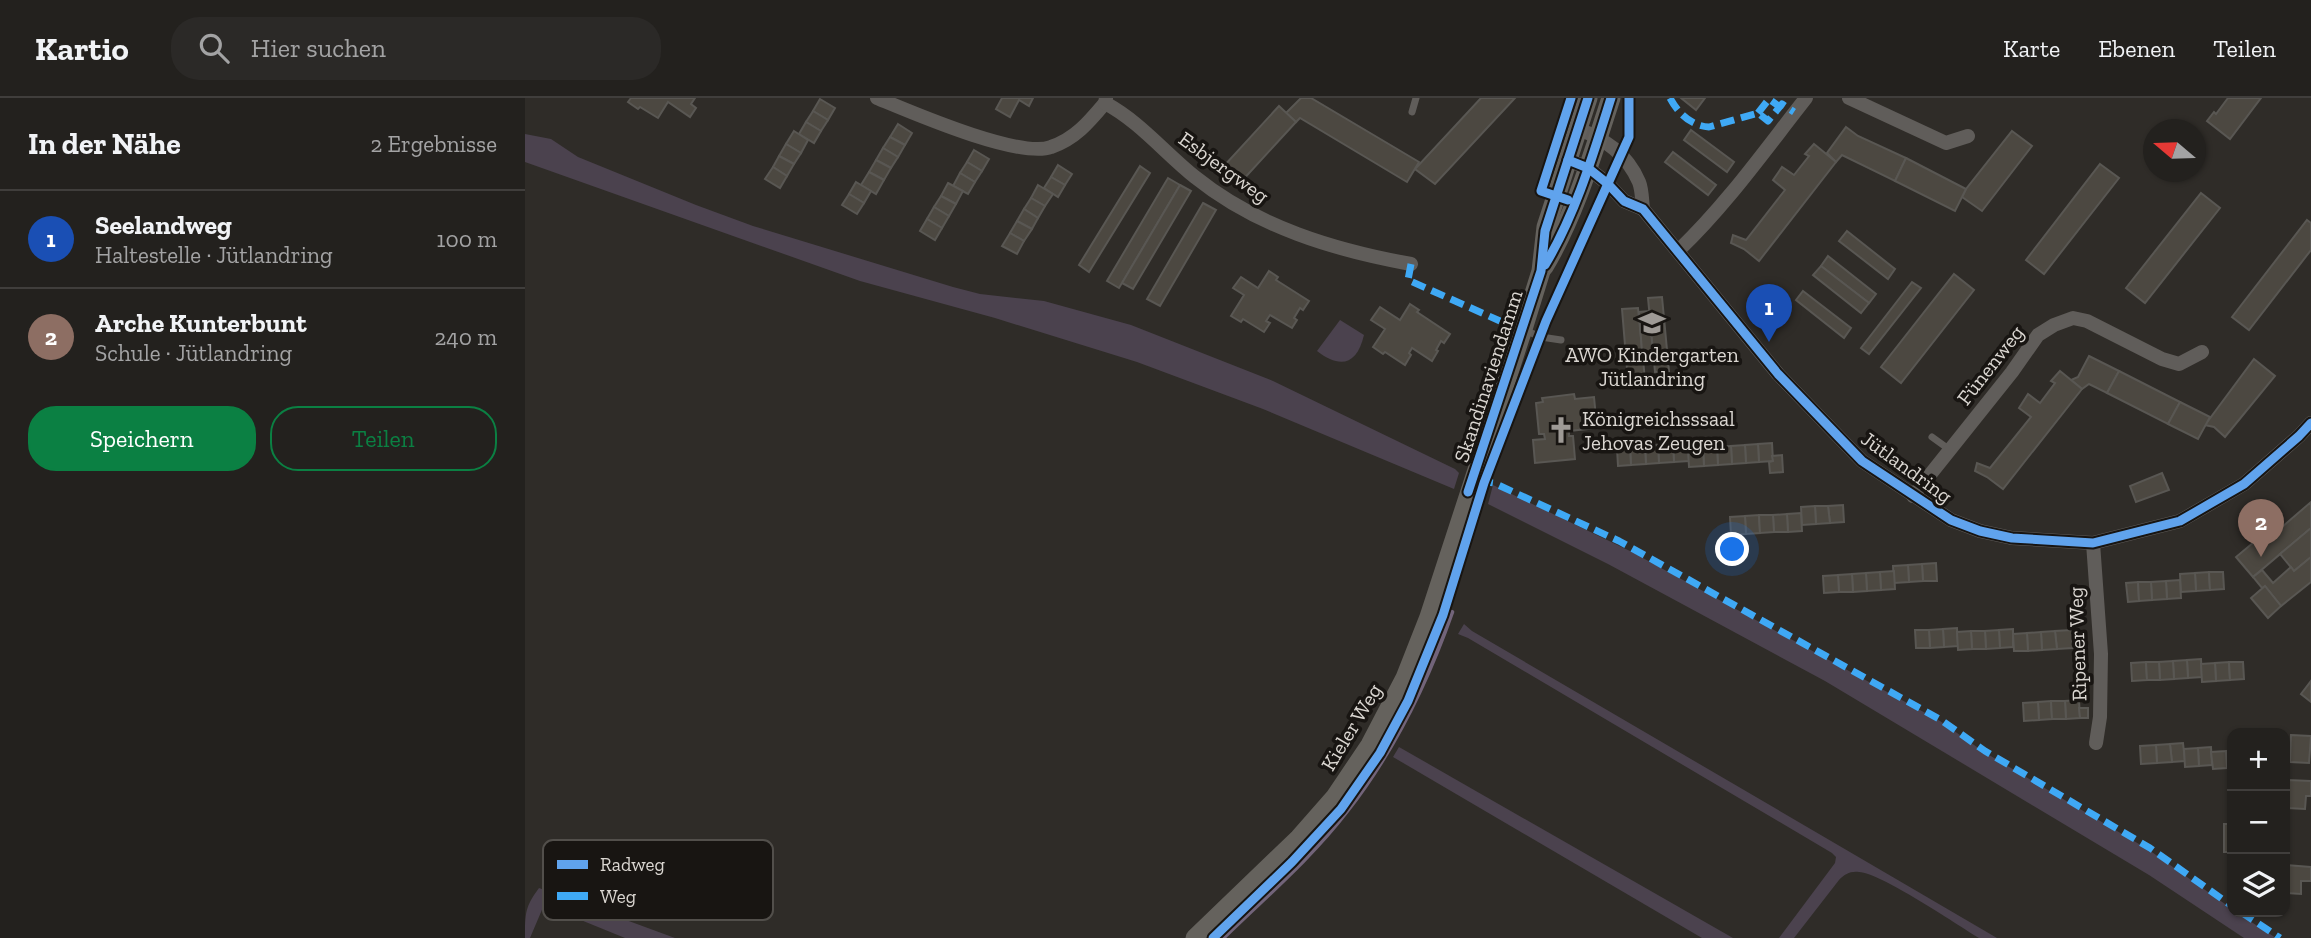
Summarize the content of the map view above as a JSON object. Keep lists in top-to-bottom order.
{
  "streets": {
    "street": [
      "Esbjergweg",
      "Fünenweg",
      "Skandinaviendamm",
      "Jütlandring",
      "Ripener Weg",
      "Kieler Weg"
    ]
  },
  "crossings": [
    ["Fünenweg", "Jütlandring"],
    ["Skandinaviendamm", "Jütlandring"],
    ["Skandinaviendamm", "Kieler Weg"],
    ["Jütlandring", "Ripener Weg"]
  ],
  "places": {
    "school or university": ["AWO Kindergarten Jütlandring"],
    "church": ["Königreichsssaal Jehovas Zeugen"]
  },
  "legend": ["Radweg", "Weg"],
  "north": "left",
  "page": {
    "header": "Kartio",
    "search": "Hier suchen",
    "nav": ["Karte", "Ebenen", "Teilen"],
    "heading": ["In der Nähe", "2 Ergebnisse"],
    "list": [
      {
        "mark": "1",
        "name": "Seelandweg",
        "note": "Haltestelle · Jütlandring",
        "value": "100 m"
      },
      {
        "mark": "2",
        "name": "Arche Kunterbunt",
        "note": "Schule · Jütlandring",
        "value": "240 m"
      }
    ],
    "pins": ["1", "2"],
    "buttons": ["Speichern", "Teilen"],
    "map_buttons": ["+", "−"]
  }
}
